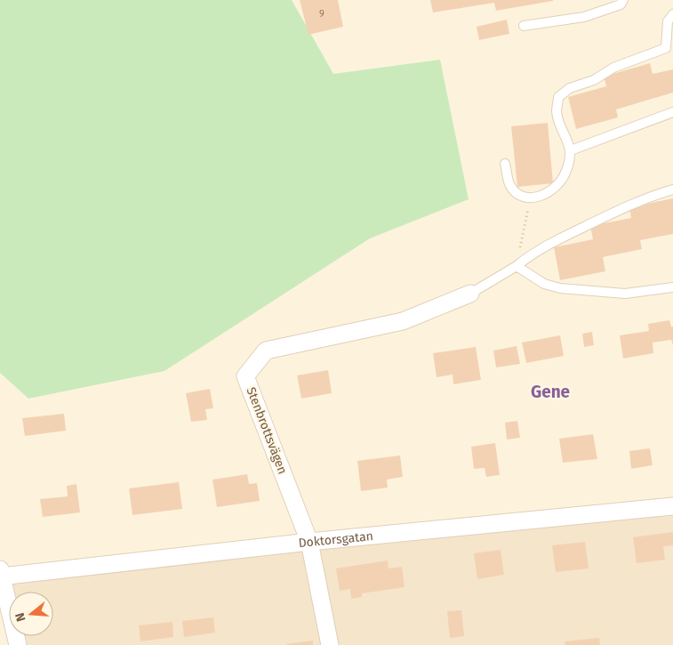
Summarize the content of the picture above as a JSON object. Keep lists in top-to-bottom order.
{
  "streets": {
    "street": ["Stenbrottsvägen", "Doktorsgatan"]
  },
  "crossings": [
    ["Stenbrottsvägen", "Doktorsgatan"]
  ],
  "districts": ["Gene"],
  "house_numbers": ["9"],
  "north": "left"
}
